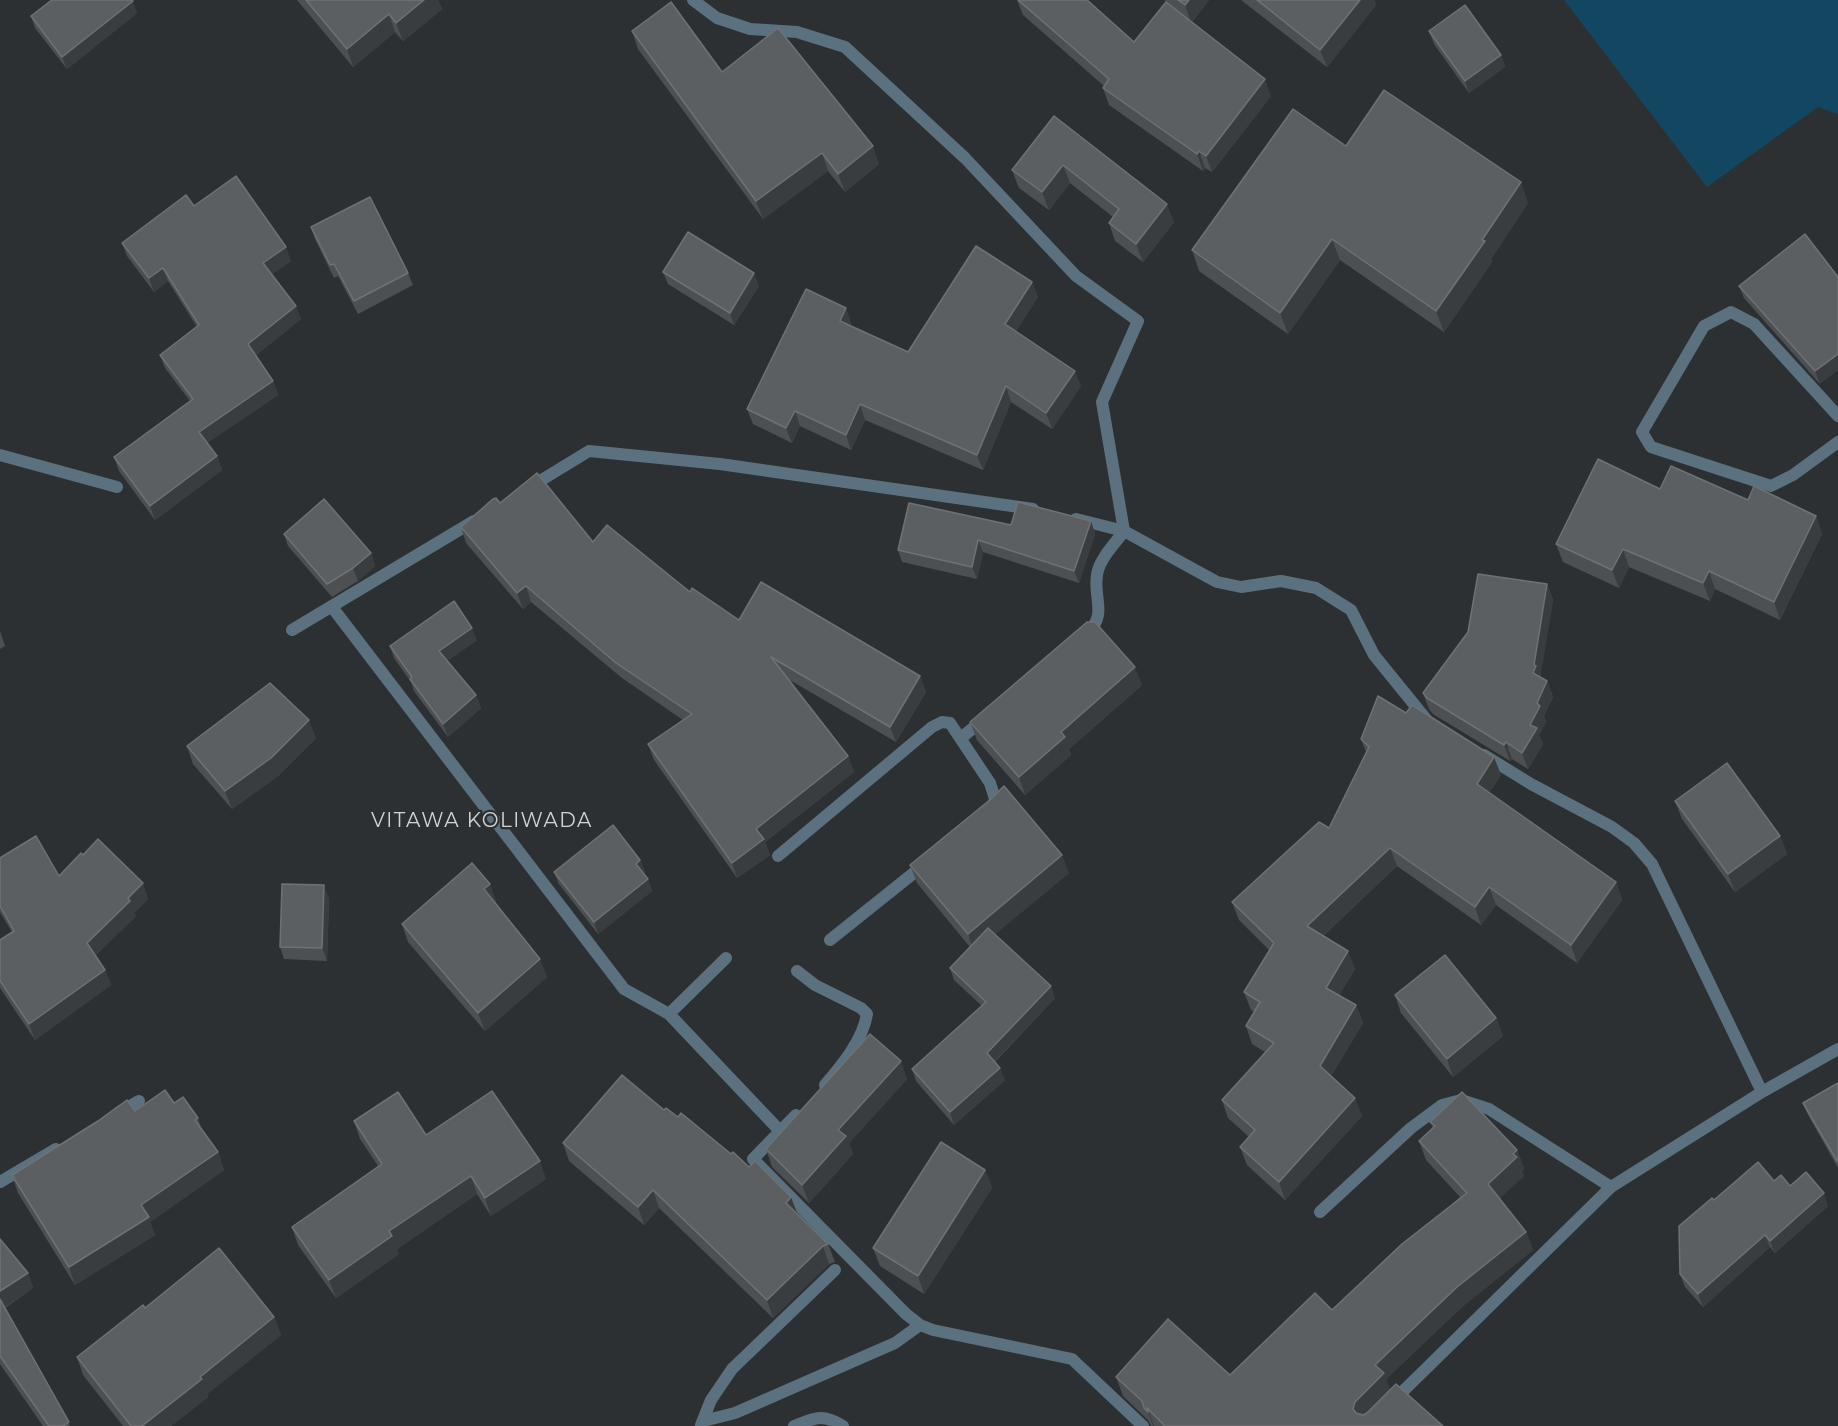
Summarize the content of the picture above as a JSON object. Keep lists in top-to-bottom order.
{
  "districts": ["VITAWA KOLIWADA"]
}
